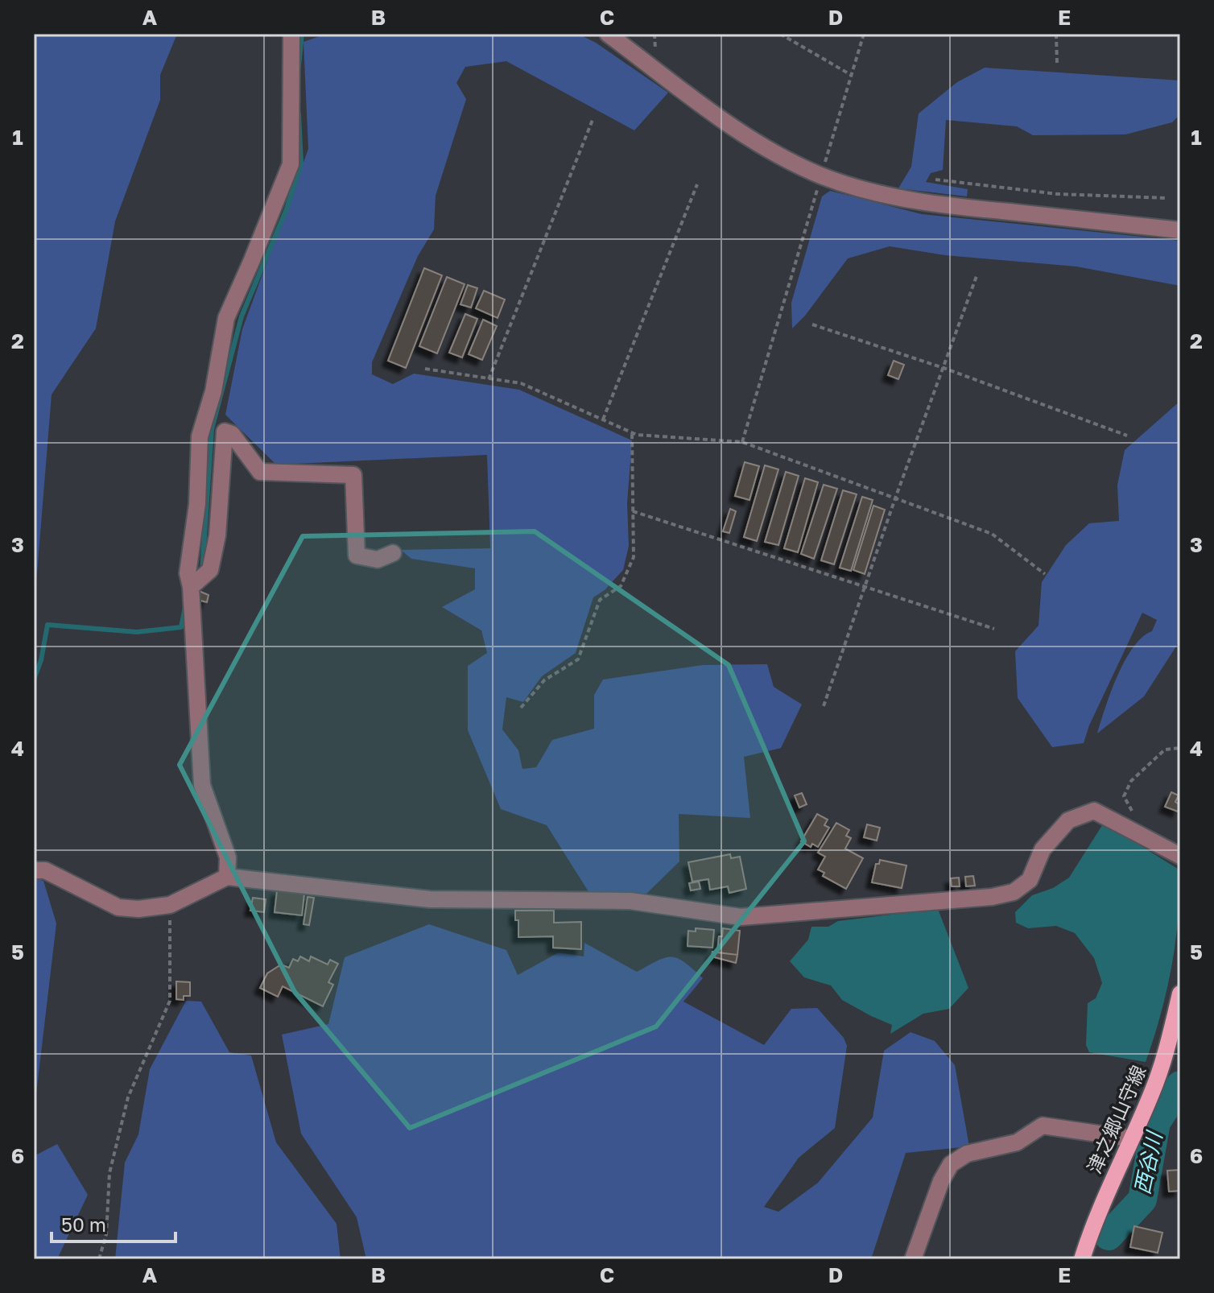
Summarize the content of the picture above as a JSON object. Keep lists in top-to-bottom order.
{
  "streets": {
    "main road": ["津之郷山守線"]
  },
  "water": ["西谷川"],
  "scale_bar": "50 m",
  "grid": {
    "columns": [
      "A",
      "B",
      "C",
      "D",
      "E"
    ],
    "rows": [
      "1",
      "2",
      "3",
      "4",
      "5",
      "6"
    ]
  }
}
